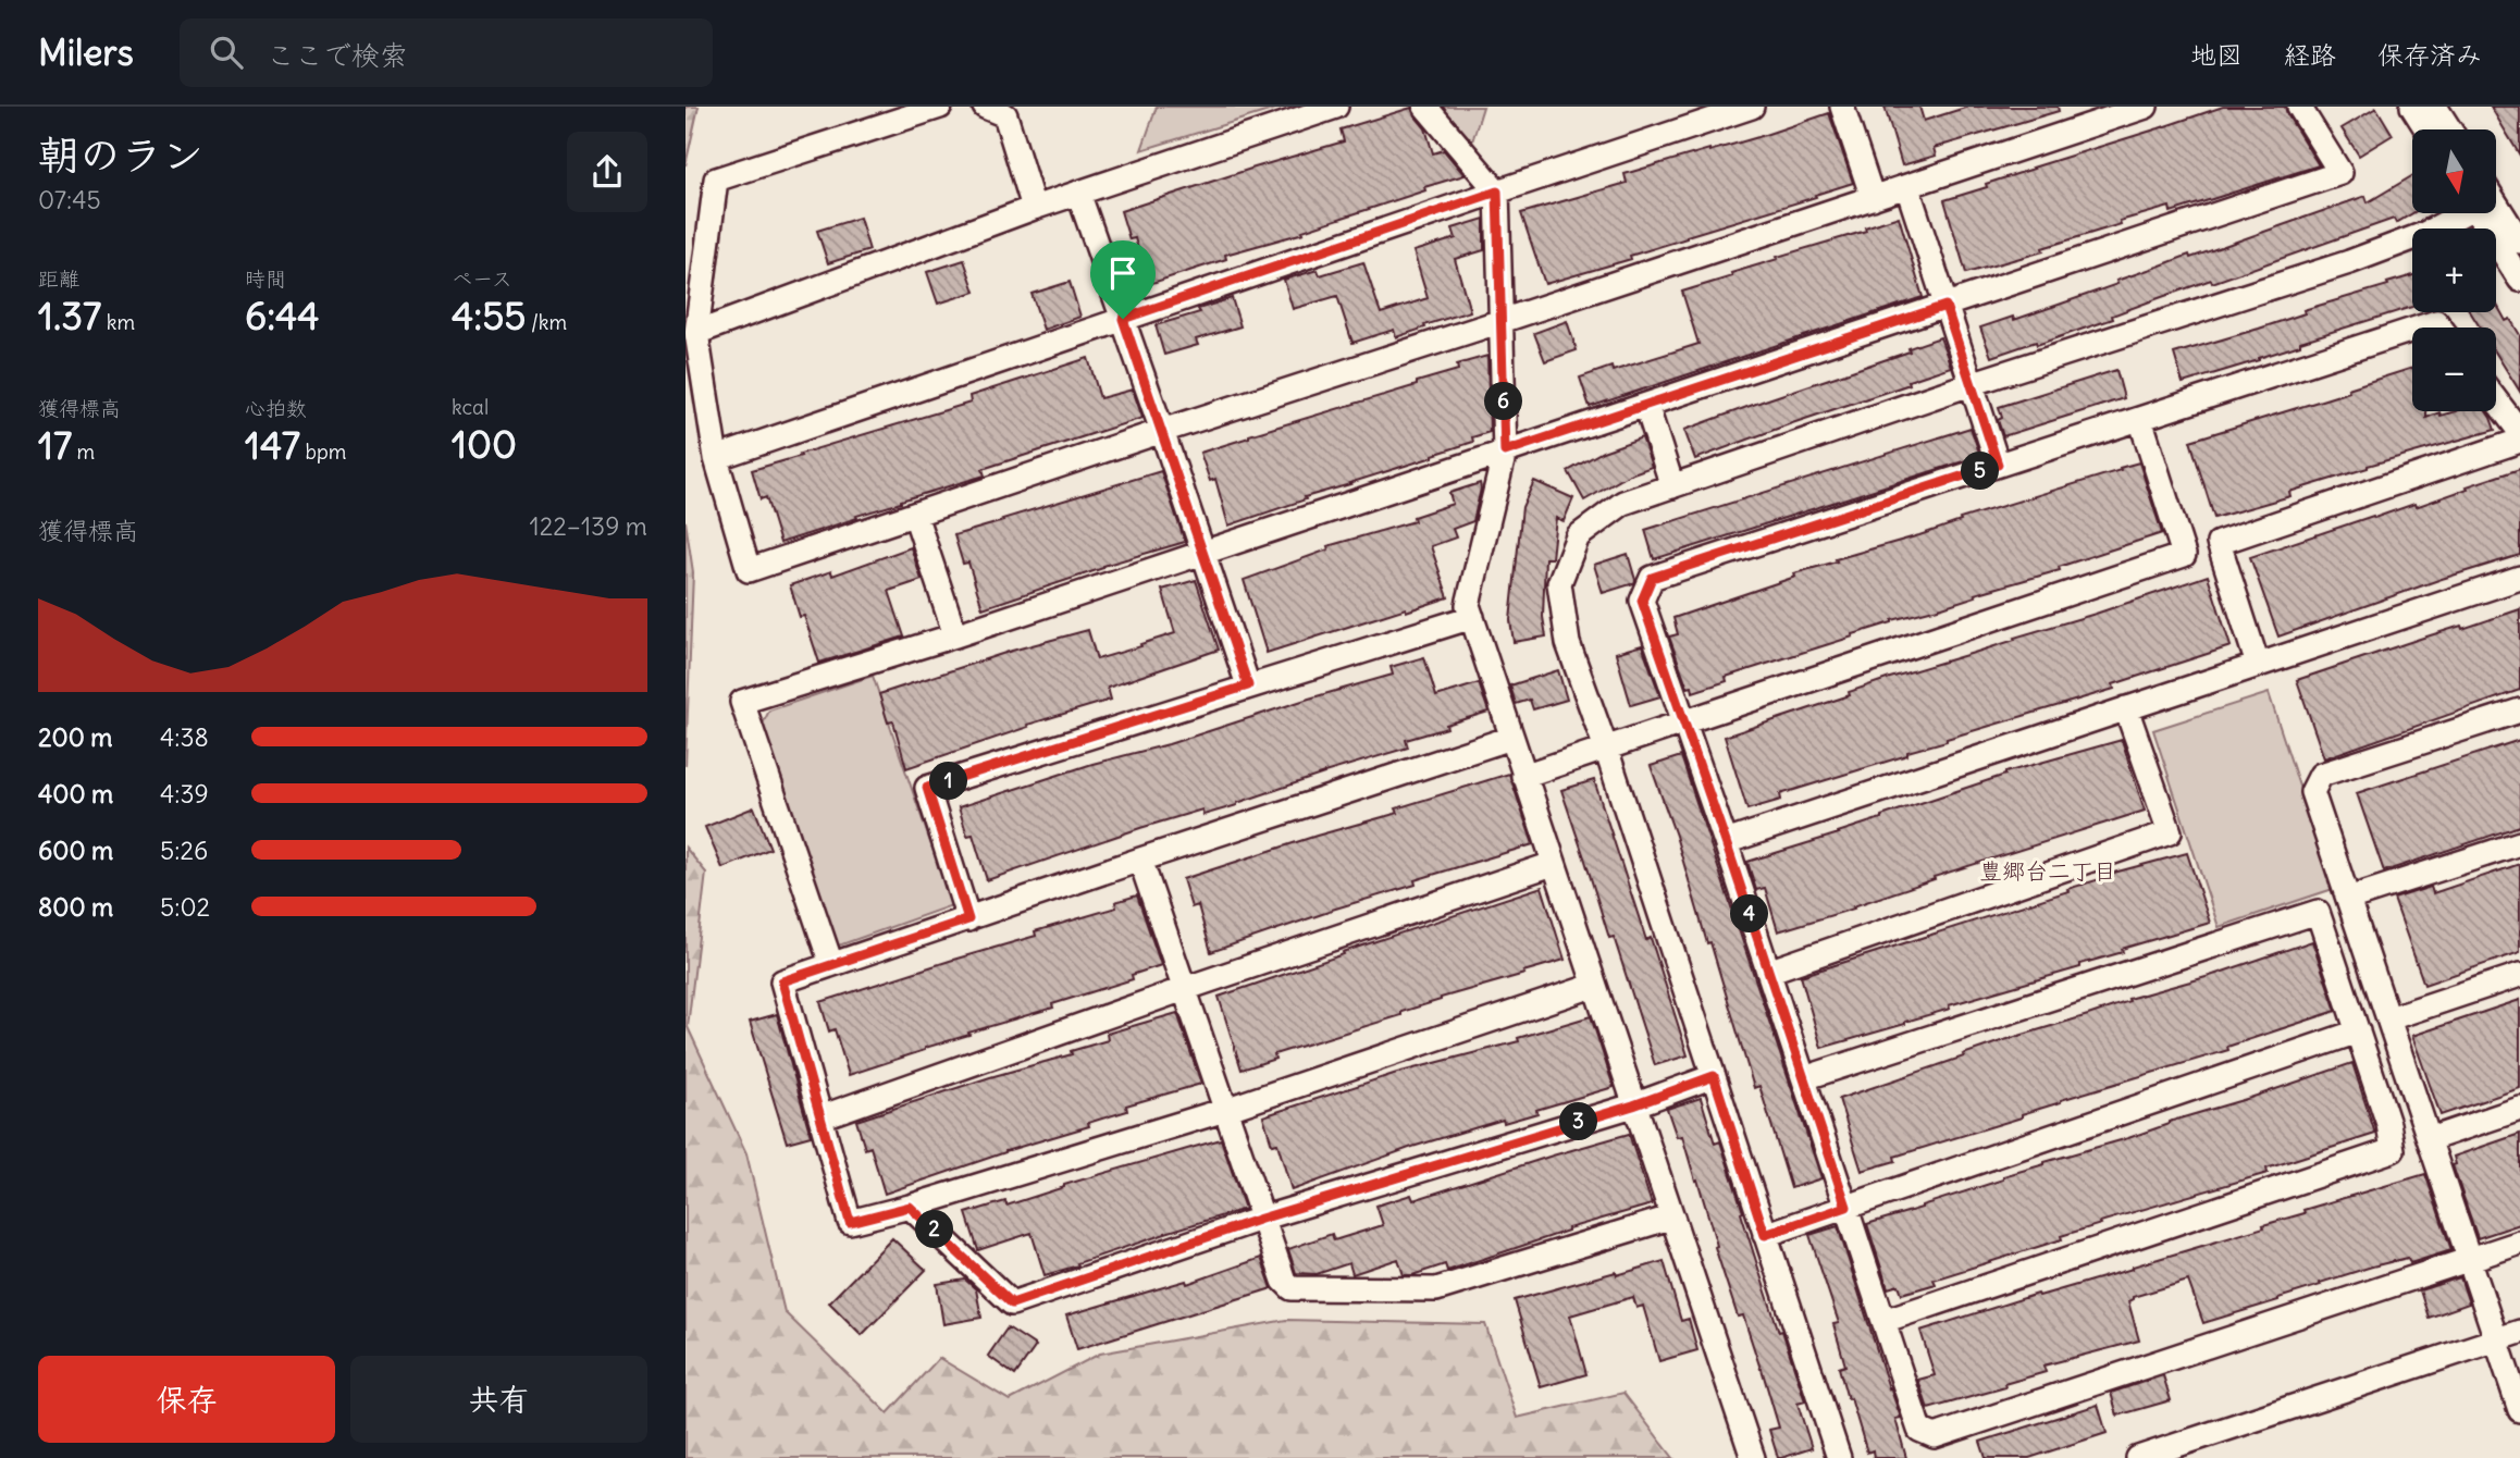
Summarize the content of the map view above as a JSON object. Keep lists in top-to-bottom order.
{
  "districts": ["豊郷台二丁目"],
  "north": "bottom",
  "page": {
    "header": "Milers",
    "search": "ここで検索",
    "nav": ["地図", "経路", "保存済み"],
    "heading": ["朝のラン", "07:45"],
    "map_buttons": ["+", "−"],
    "stats": [
      ["距離", "1.37 km"],
      ["時間", "6:44"],
      ["ペース", "4:55 /km"],
      ["獲得標高", "17 m"],
      ["心拍数", "147 bpm"],
      ["kcal", "100"]
    ],
    "pins": [
      "6",
      "5",
      "1",
      "4",
      "3",
      "2"
    ],
    "chart": ["獲得標高", "122–139 m"],
    "list": [
      {
        "name": "200 m",
        "note": "4:38"
      },
      {
        "name": "400 m",
        "note": "4:39"
      },
      {
        "name": "600 m",
        "note": "5:26"
      },
      {
        "name": "800 m",
        "note": "5:02"
      }
    ],
    "buttons": ["保存", "共有"]
  }
}
